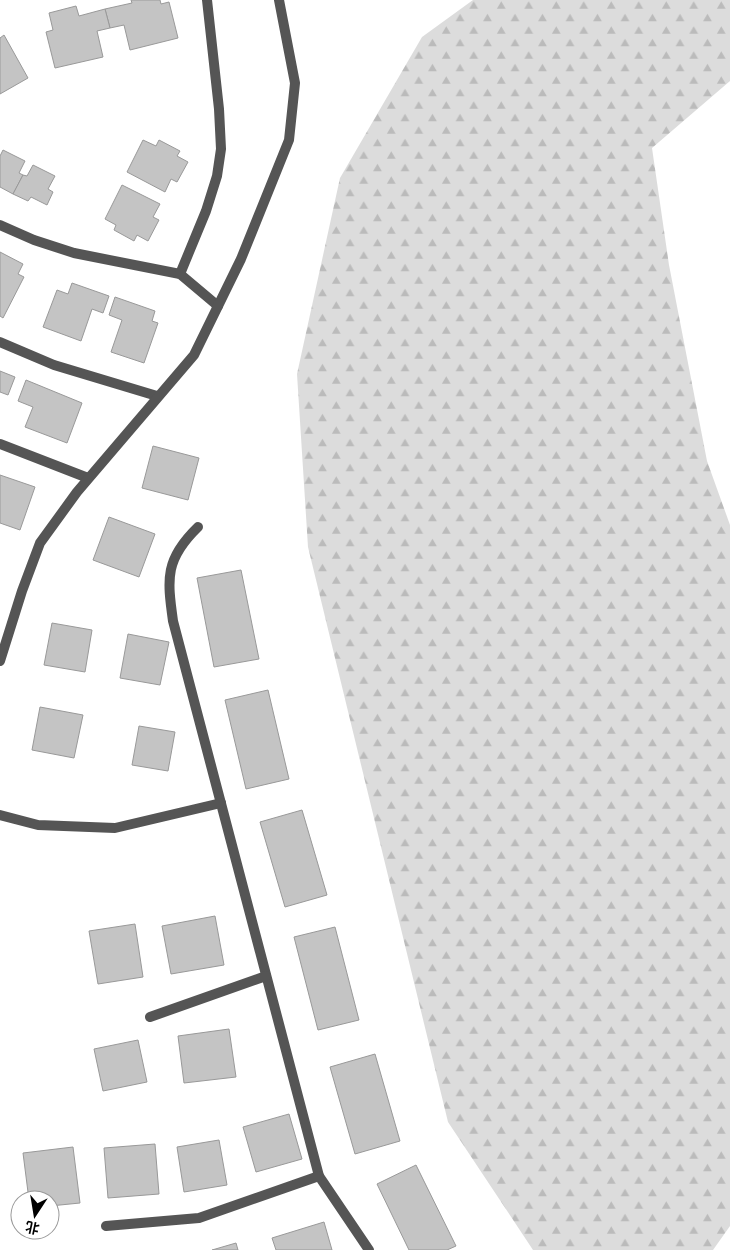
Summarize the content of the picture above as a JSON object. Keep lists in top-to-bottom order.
{
  "north": "bottom"
}
